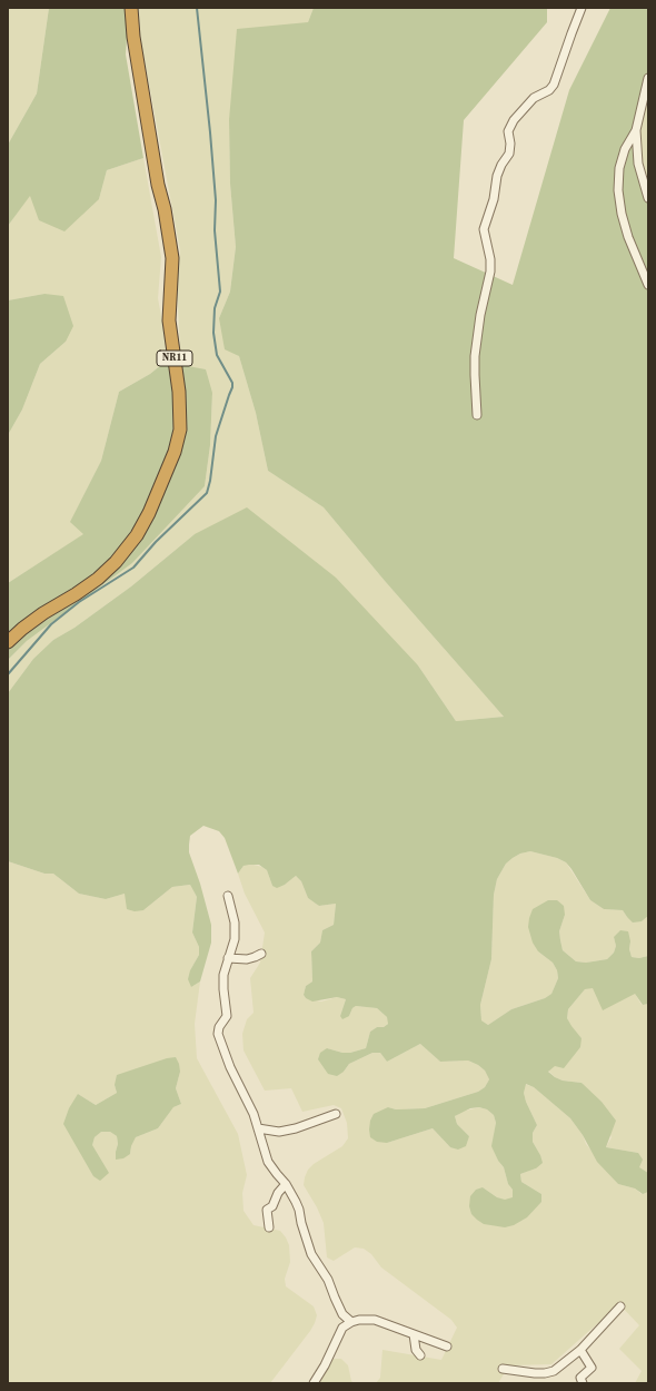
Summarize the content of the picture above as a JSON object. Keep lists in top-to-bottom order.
{
  "streets": {
    "highway": ["NR11"]
  }
}
